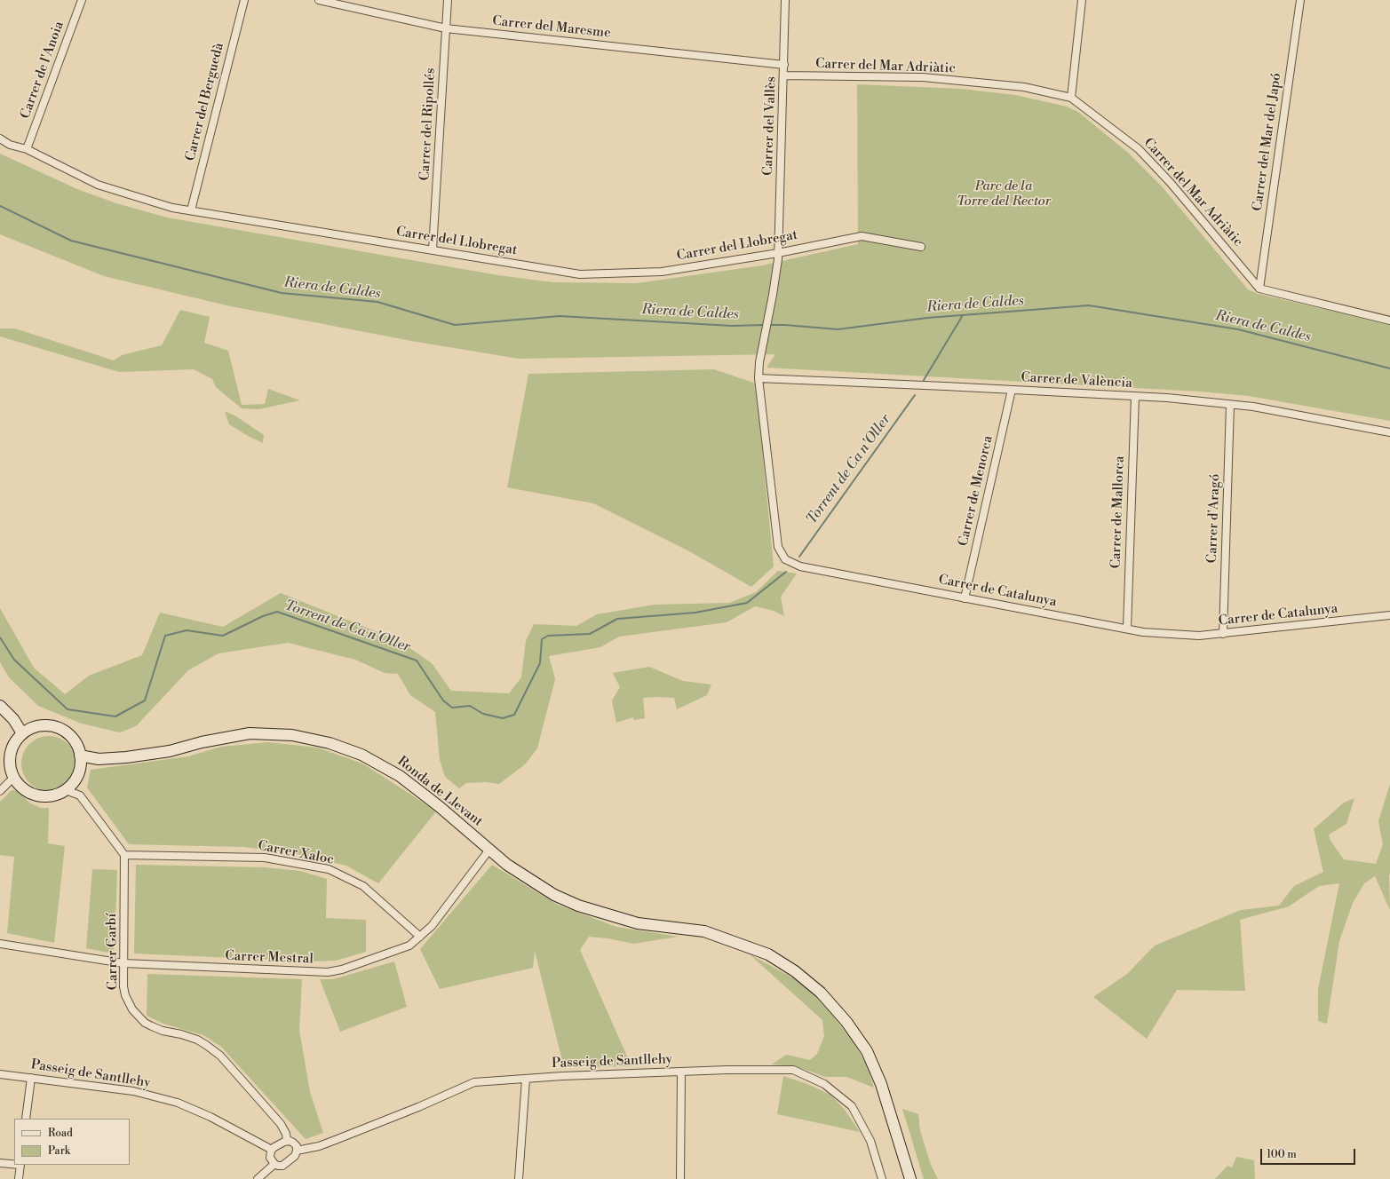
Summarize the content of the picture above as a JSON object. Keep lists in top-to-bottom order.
{
  "streets": {
    "main road": ["Ronda de Llevant"],
    "street": [
      "Carrer del Maresme",
      "Carrer del Mar Adriàtic",
      "Carrer de l'Anoia",
      "Carrer del Berguedà",
      "Carrer del Ripollés",
      "Carrer del Vallès",
      "Carrer del Mar del Japó",
      "Carrer del Llobregat",
      "Carrer de València",
      "Carrer de Menorca",
      "Carrer de Mallorca",
      "Carrer d'Aragó",
      "Carrer de Catalunya",
      "Carrer Xaloc",
      "Carrer Garbí",
      "Carrer Mestral",
      "Passeig de Santllehy"
    ]
  },
  "crossings": [
    ["Carrer del Maresme", "Carrer del Ripollés"],
    ["Carrer del Maresme", "Carrer del Vallès"],
    ["Carrer del Mar Adriàtic", "Carrer del Vallès"],
    ["Carrer del Mar Adriàtic", "Carrer del Mar del Japó"],
    ["Carrer de l'Anoia", "Carrer del Llobregat"],
    ["Carrer del Berguedà", "Carrer del Llobregat"],
    ["Carrer del Ripollés", "Carrer del Llobregat"],
    ["Carrer del Vallès", "Carrer del Llobregat"],
    ["Carrer del Vallès", "Carrer de Catalunya"],
    ["Carrer de València", "Carrer de Menorca"],
    ["Carrer de València", "Carrer de Mallorca"],
    ["Carrer de València", "Carrer d'Aragó"],
    ["Carrer de València", "Carrer de Catalunya"],
    ["Carrer de Menorca", "Carrer de Catalunya"],
    ["Carrer de Mallorca", "Carrer de Catalunya"],
    ["Carrer d'Aragó", "Carrer de Catalunya"],
    ["Ronda de Llevant", "Carrer Mestral"],
    ["Carrer Xaloc", "Carrer Garbí"],
    ["Carrer Xaloc", "Carrer Mestral"],
    ["Carrer Garbí", "Carrer Mestral"],
    ["Carrer Garbí", "Passeig de Santllehy"]
  ],
  "water": ["Riera de Caldes", "Torrent de Ca n'Oller"],
  "parks": ["Parc de la Torre del Rector"],
  "legend": ["Road", "Park"],
  "scale_bar": "100 m"
}
